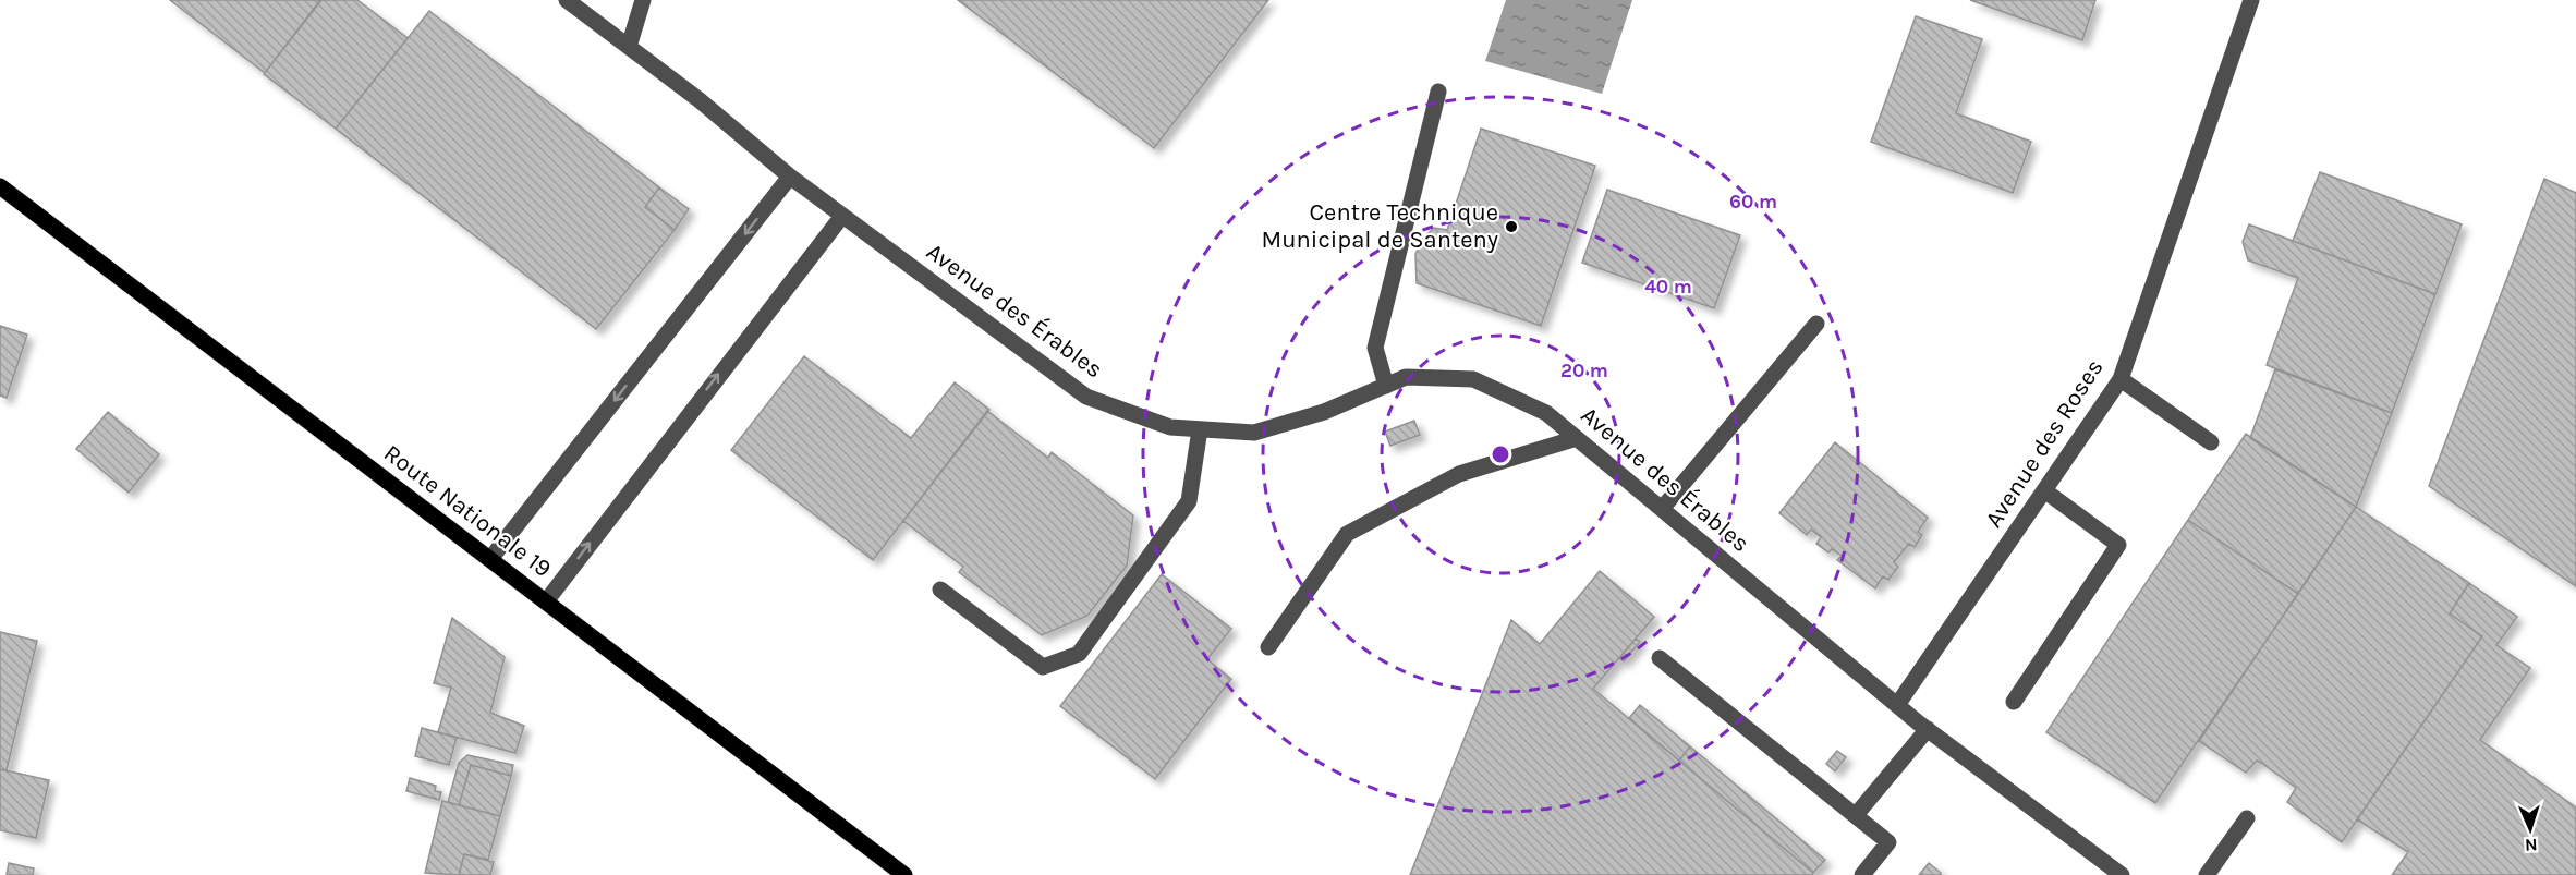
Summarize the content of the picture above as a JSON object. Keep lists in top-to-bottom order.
{
  "streets": {
    "main road": ["Route Nationale 19"],
    "street": ["Avenue des Érables", "Avenue des Roses"]
  },
  "crossings": [
    ["Avenue des Érables", "Avenue des Roses"]
  ],
  "places": ["Centre Technique Municipal de Santeny"],
  "north": "bottom",
  "rings": ["60 m", "40 m", "20 m"]
}
